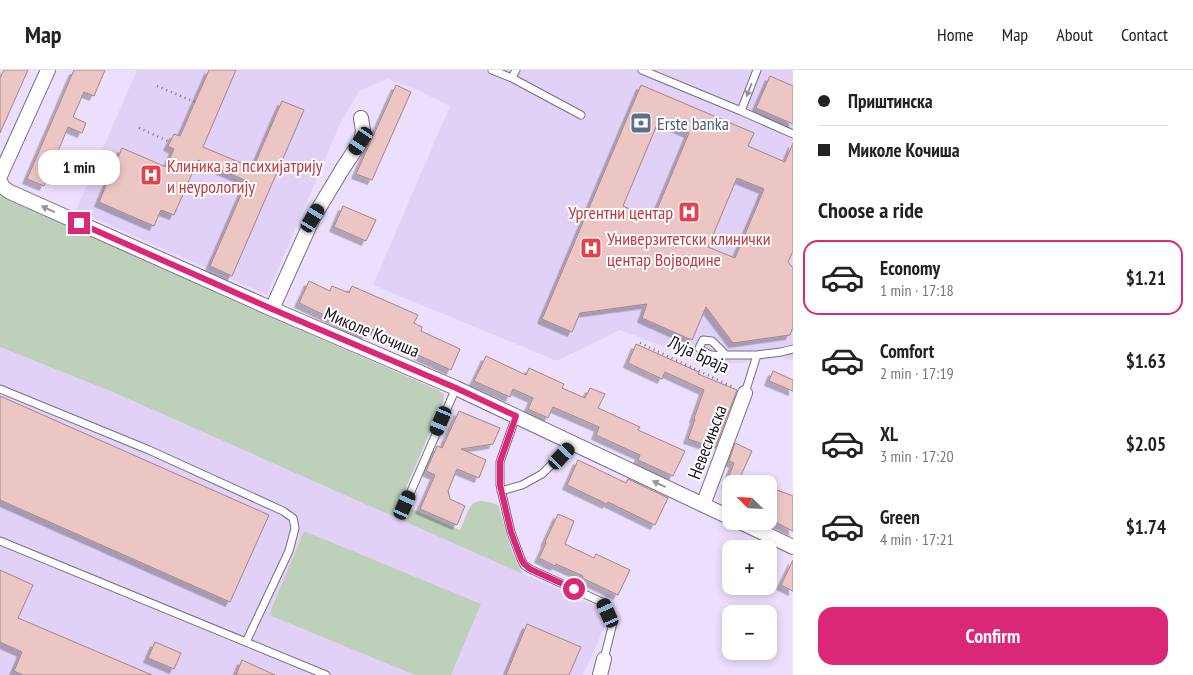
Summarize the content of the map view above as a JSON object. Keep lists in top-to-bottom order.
{
  "streets": {
    "street": ["Миколе Кочиша", "Невесињска"],
    "lane": ["Луја Браја"]
  },
  "crossings": [
    ["Миколе Кочиша", "Невесињска"],
    ["Луја Браја", "Невесињска"]
  ],
  "one_way": ["Миколе Кочиша"],
  "places": {
    "bank": ["Erste banka"],
    "hospital": ["Клиника за психијатрију и неурологију", "Ургентни центар", "Универзитетски клинички центар Војводине"]
  },
  "north": "top left",
  "page": {
    "header": "Map",
    "nav": [
      "Home",
      "Map",
      "About",
      "Contact"
    ],
    "banner": ["Приштинска", "Миколе Кочиша"],
    "bubble": "1 min",
    "heading": "Choose a ride",
    "list": [
      {
        "name": "Economy",
        "note": "1 min · 17:18",
        "value": "$1.21"
      },
      {
        "name": "Comfort",
        "note": "2 min · 17:19",
        "value": "$1.63"
      },
      {
        "name": "XL",
        "note": "3 min · 17:20",
        "value": "$2.05"
      },
      {
        "name": "Green",
        "note": "4 min · 17:21",
        "value": "$1.74"
      }
    ],
    "map_buttons": ["+", "−"],
    "buttons": "Confirm"
  }
}
